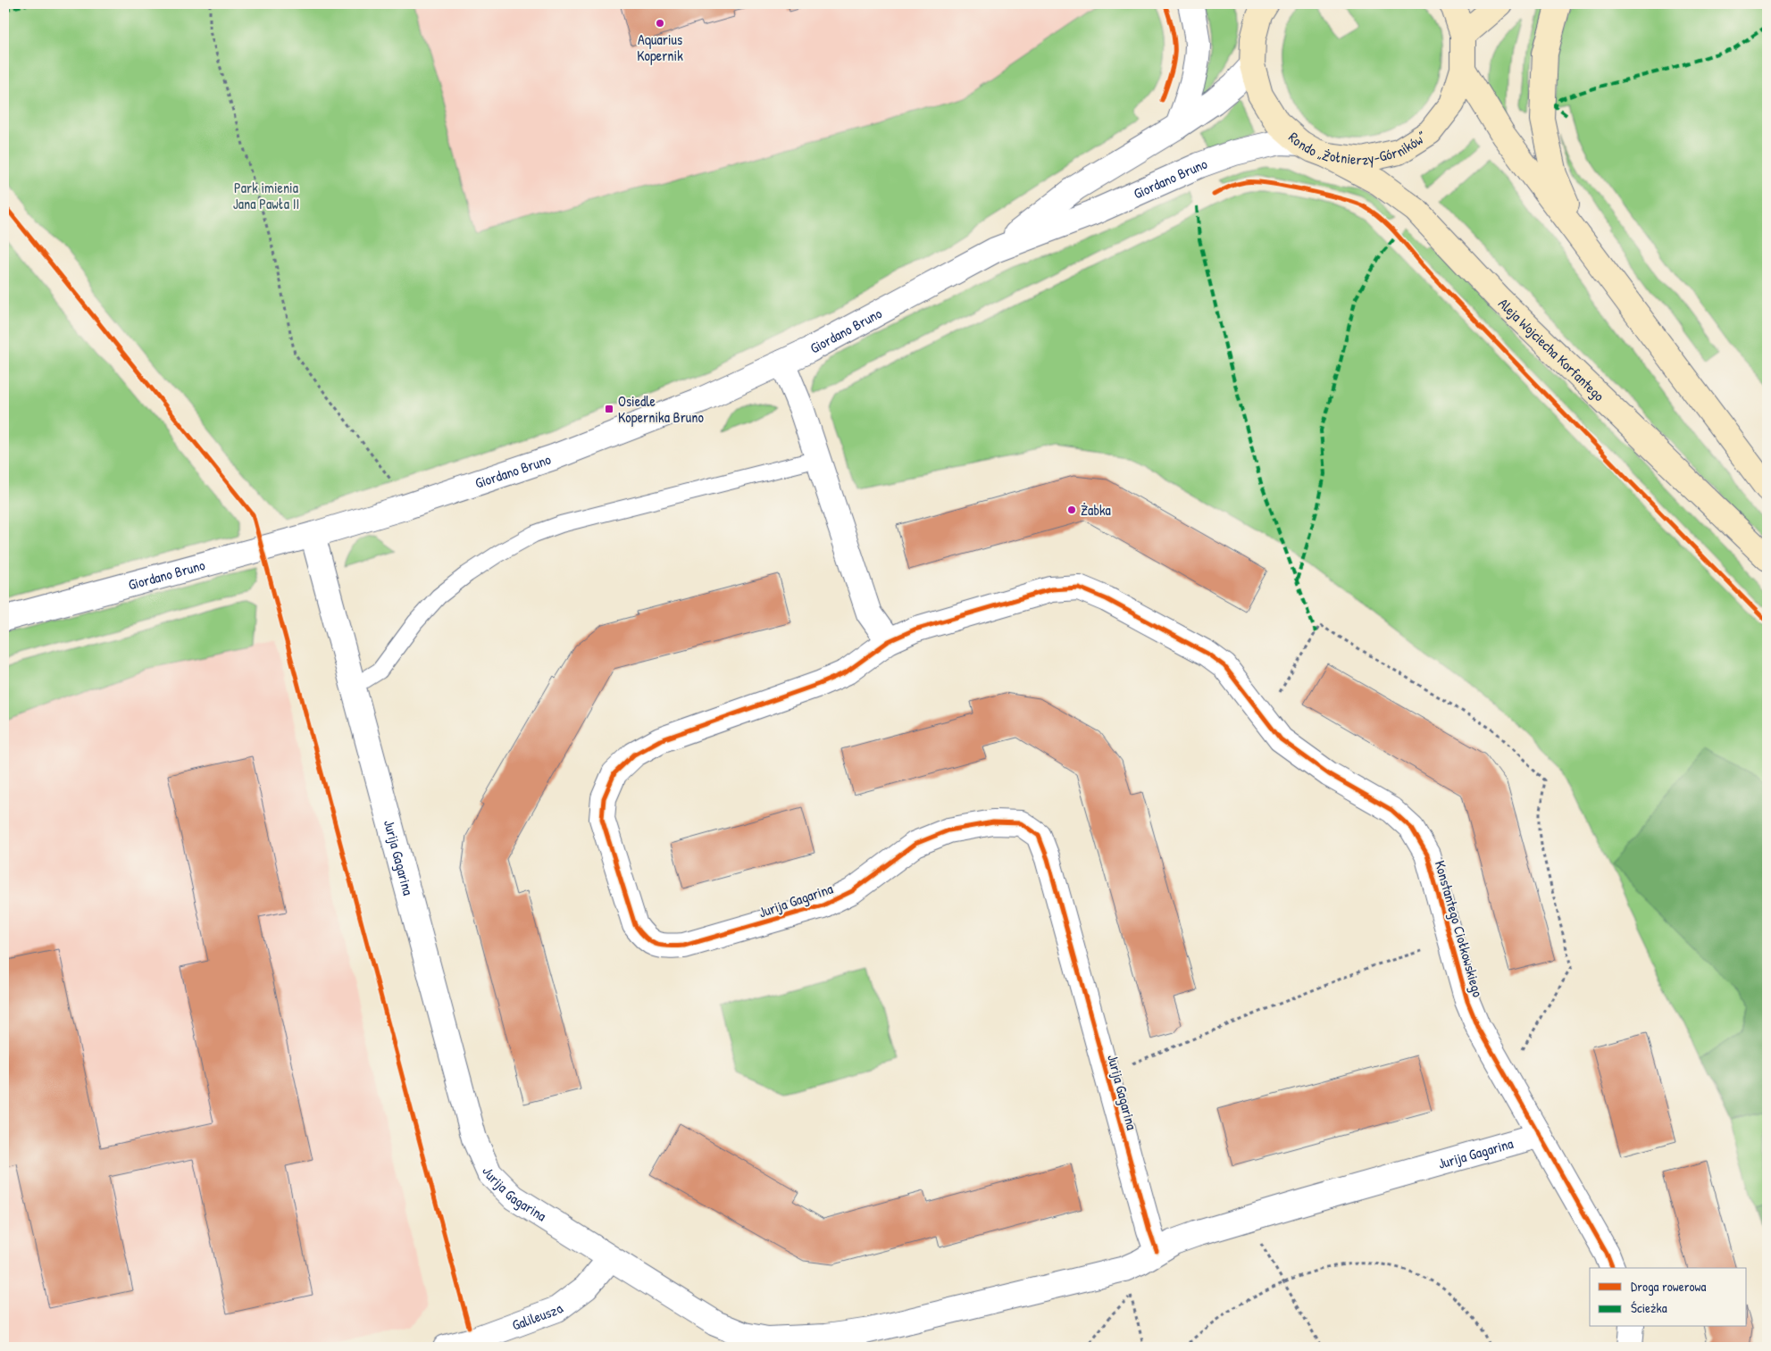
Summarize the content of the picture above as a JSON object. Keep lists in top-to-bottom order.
{
  "streets": {
    "main road": ["Rondo „Żołnierzy-Górników”", "Aleja Wojciecha Korfantego"],
    "street": [
      "Giordano Bruno",
      "Jurija Gagarina",
      "Konstantego Ciołkowskiego",
      "Galileusza"
    ]
  },
  "crossings": [
    ["Rondo „Żołnierzy-Górników”", "Giordano Bruno"],
    ["Rondo „Żołnierzy-Górników”", "Aleja Wojciecha Korfantego"],
    ["Giordano Bruno", "Jurija Gagarina"],
    ["Jurija Gagarina", "Konstantego Ciołkowskiego"],
    ["Jurija Gagarina", "Galileusza"]
  ],
  "parks": ["Park imienia Jana Pawła II"],
  "places": {
    "other": ["Aquarius Kopernik", "Żabka"],
    "transit": ["Osiedle Kopernika Bruno"]
  },
  "legend": ["Droga rowerowa", "Ścieżka"]
}
